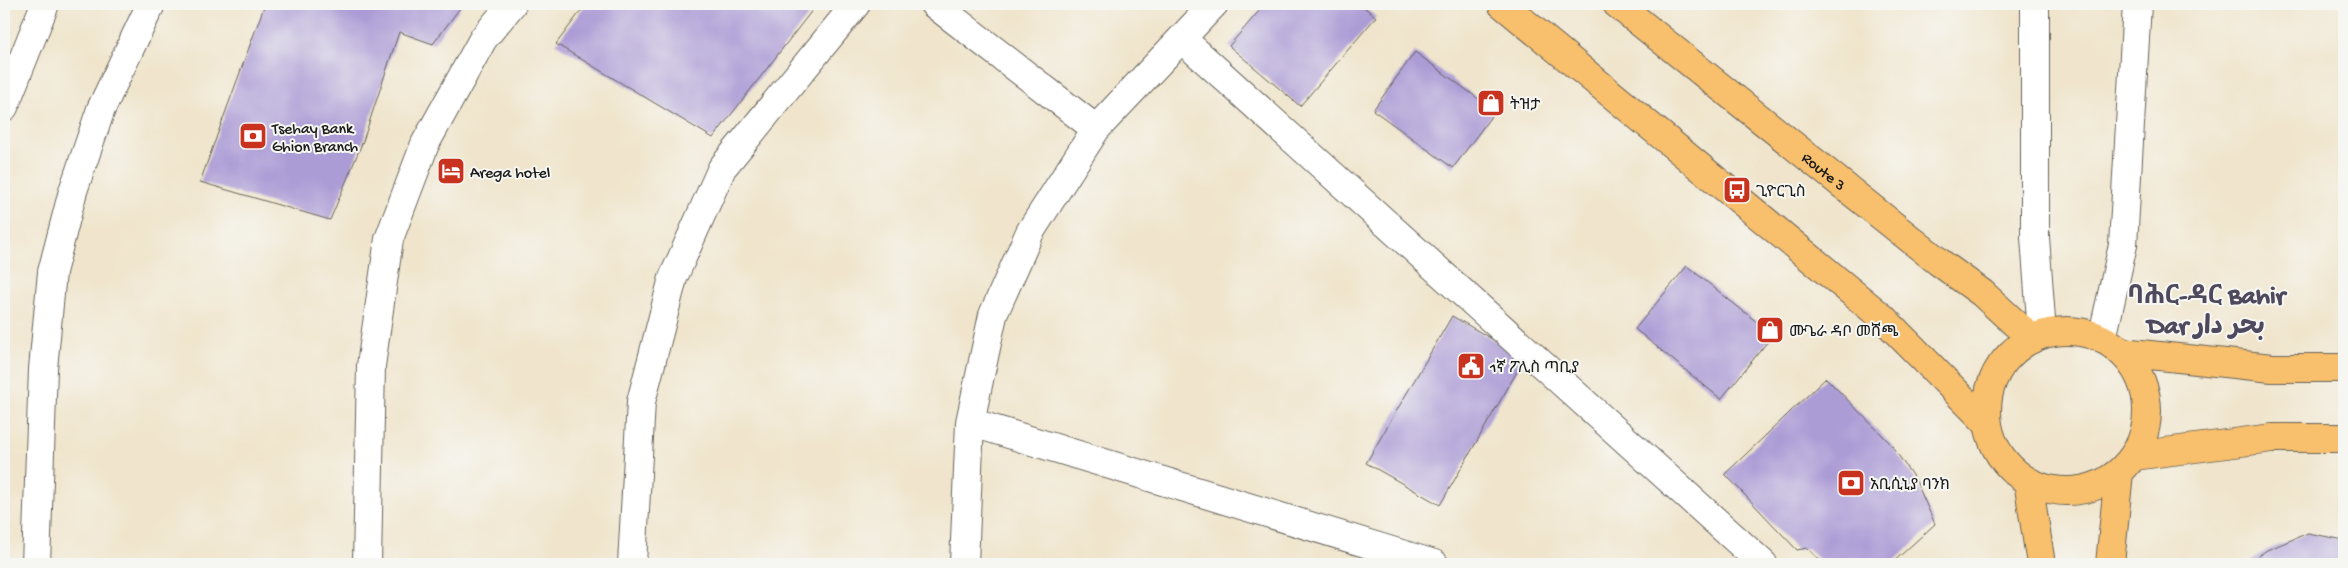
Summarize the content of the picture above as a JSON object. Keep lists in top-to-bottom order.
{
  "streets": {
    "main road": ["Route 3"]
  },
  "districts": ["ባሕር-ዳር Bahir Dar بحر دار"],
  "places": {
    "shop": ["ትዝታ", "ሙጌራ ዳቦ መሸጫ"],
    "bank": ["Tsehay Bank Ghion Branch", "አቢሲኒያ ባንክ"],
    "hotel": ["Arega hotel"],
    "bus stop": ["ጊዮርጊስ"],
    "public building": ["1ኛ ፖሊስ ጣቢያ"]
  }
}
